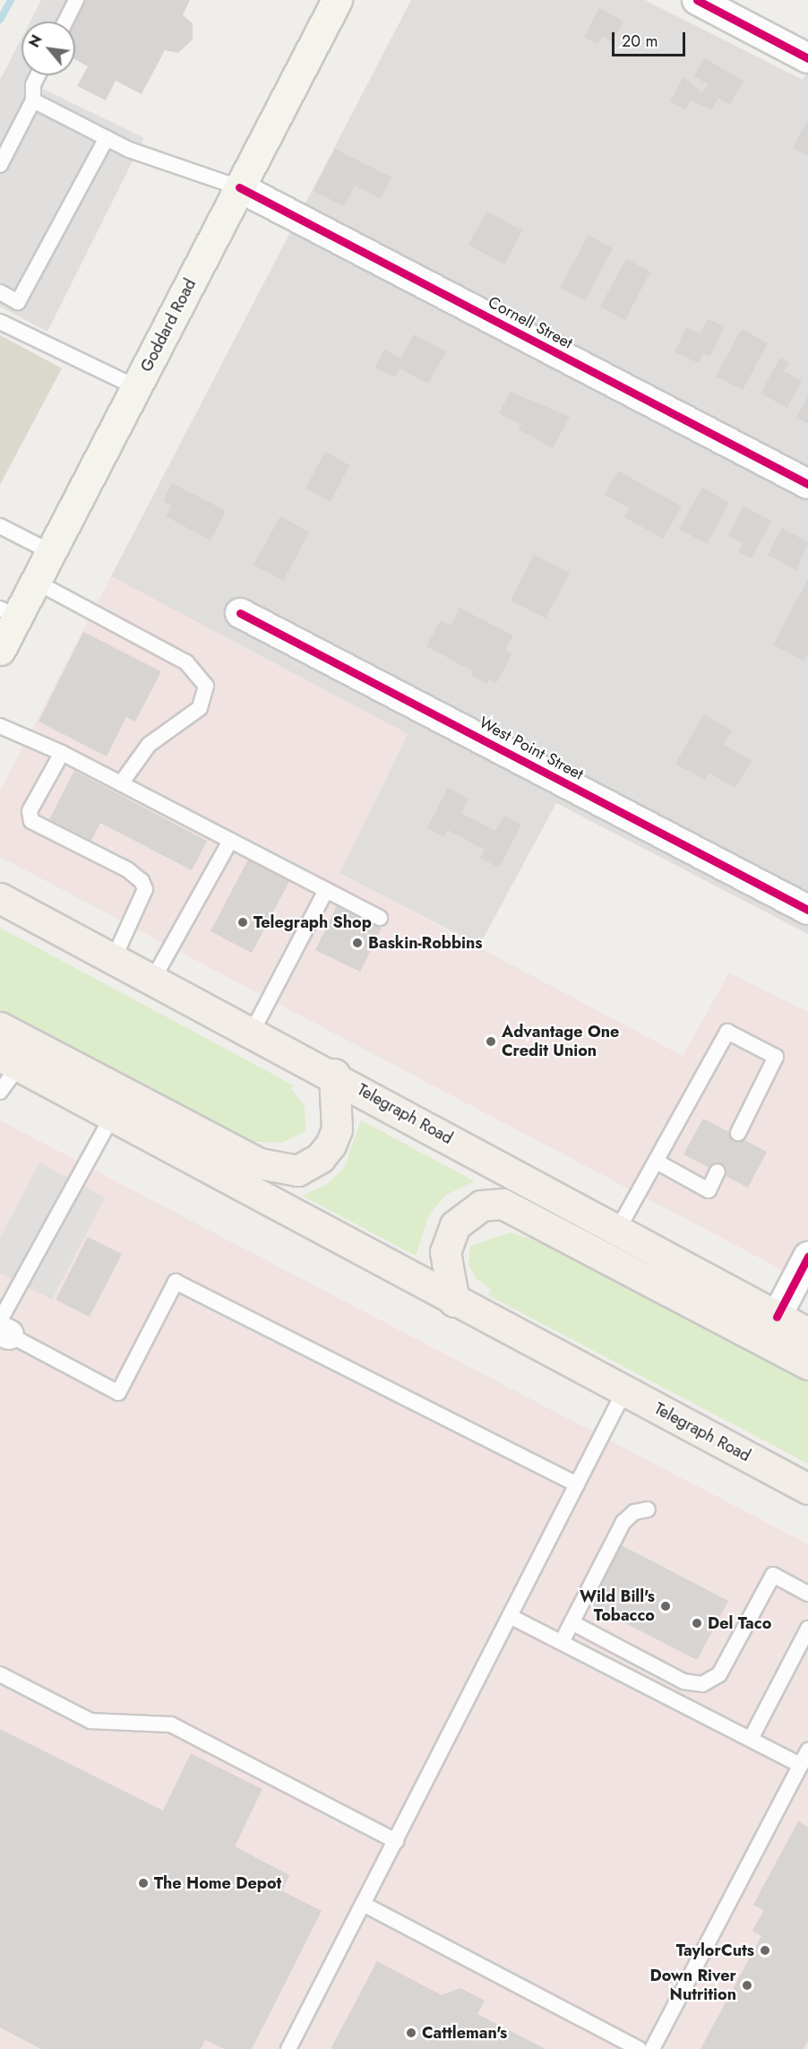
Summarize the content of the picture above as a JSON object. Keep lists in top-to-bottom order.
{
  "streets": {
    "main road": ["Goddard Road", "Telegraph Road"],
    "street": ["Cornell Street", "West Point Street"]
  },
  "crossings": [
    ["Cornell Street", "Goddard Road"]
  ],
  "places": [
    "Telegraph Shop",
    "Baskin-Robbins",
    "Advantage One Credit Union",
    "Wild Bill's Tobacco",
    "Del Taco",
    "The Home Depot",
    "TaylorCuts",
    "Down River Nutrition",
    "Cattleman's"
  ],
  "scale_bar": "20 m",
  "north": "top left"
}
